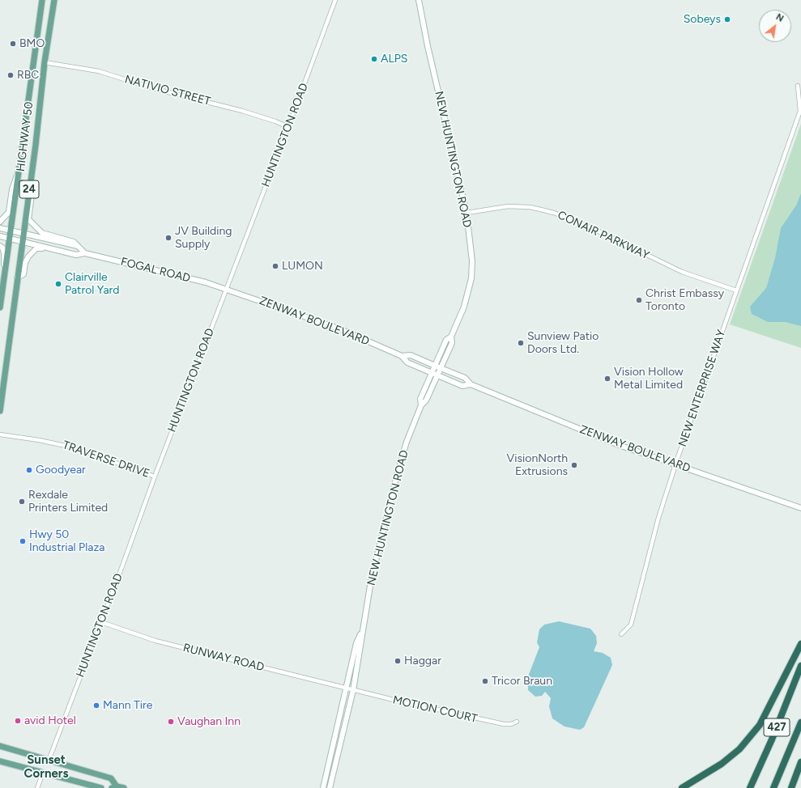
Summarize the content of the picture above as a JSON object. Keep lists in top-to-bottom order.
{
  "streets": {
    "highway": ["427"],
    "main road": ["HIGHWAY 50", "24"],
    "street": [
      "NATIVIO STREET",
      "HUNTINGTON ROAD",
      "NEW HUNTINGTON ROAD",
      "CONAIR PARKWAY",
      "FOGAL ROAD",
      "ZENWAY BOULEVARD",
      "NEW ENTERPRISE WAY",
      "TRAVERSE DRIVE",
      "RUNWAY ROAD",
      "MOTION COURT"
    ]
  },
  "crossings": [
    ["NATIVIO STREET", "HUNTINGTON ROAD"],
    ["NATIVIO STREET", "HIGHWAY 50"],
    ["HUNTINGTON ROAD", "FOGAL ROAD"],
    ["HUNTINGTON ROAD", "ZENWAY BOULEVARD"],
    ["HUNTINGTON ROAD", "TRAVERSE DRIVE"],
    ["HUNTINGTON ROAD", "RUNWAY ROAD"],
    ["HIGHWAY 50", "FOGAL ROAD"],
    ["NEW HUNTINGTON ROAD", "CONAIR PARKWAY"],
    ["NEW HUNTINGTON ROAD", "ZENWAY BOULEVARD"],
    ["NEW HUNTINGTON ROAD", "RUNWAY ROAD"],
    ["NEW HUNTINGTON ROAD", "MOTION COURT"],
    ["CONAIR PARKWAY", "NEW ENTERPRISE WAY"],
    ["FOGAL ROAD", "ZENWAY BOULEVARD"],
    ["ZENWAY BOULEVARD", "NEW ENTERPRISE WAY"],
    ["RUNWAY ROAD", "MOTION COURT"]
  ],
  "districts": ["Sunset Corners"],
  "places": [
    "Sobeys",
    "BMO",
    "ALPS",
    "RBC",
    "JV Building Supply",
    "LUMON",
    "Clairville Patrol Yard",
    "Christ Embassy Toronto",
    "Sunview Patio Doors Ltd.",
    "Vision Hollow Metal Limited",
    "VisionNorth Extrusions",
    "Goodyear",
    "Rexdale Printers Limited",
    "Hwy 50 Industrial Plaza",
    "Haggar",
    "Tricor Braun",
    "Mann Tire",
    "avid Hotel",
    "Vaughan Inn"
  ],
  "north": "top right"
}
